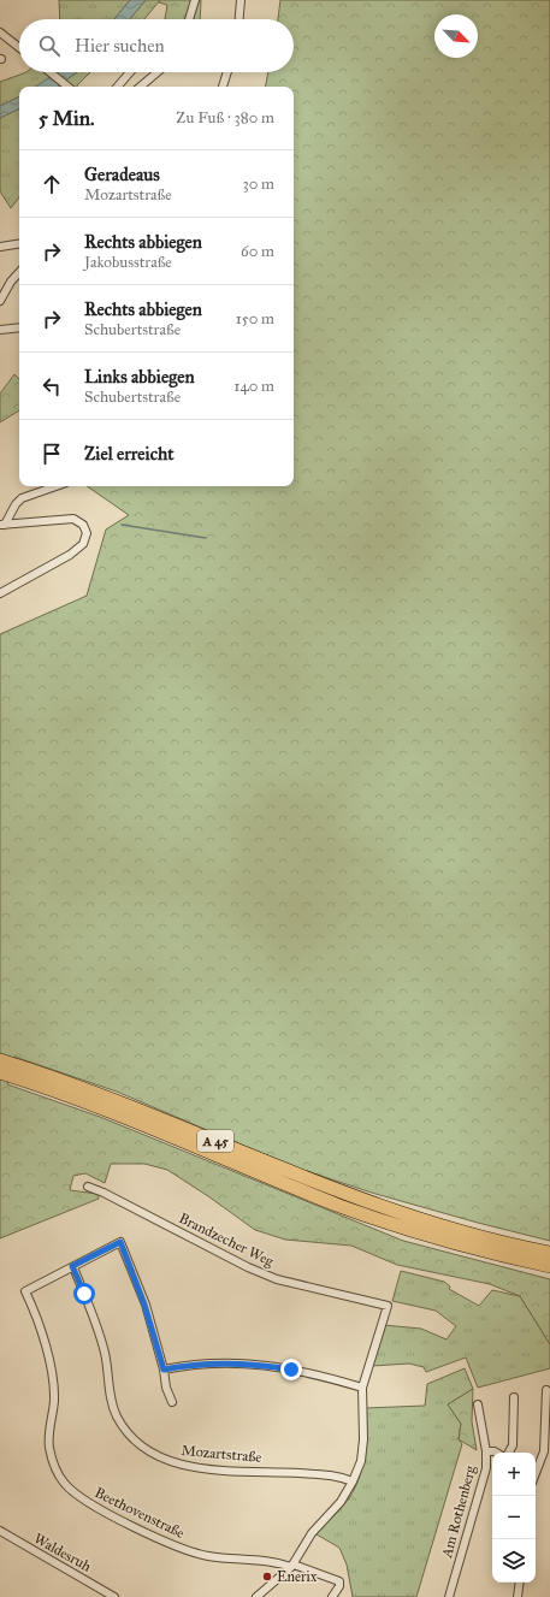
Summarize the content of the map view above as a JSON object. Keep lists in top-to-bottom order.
{
  "streets": {
    "highway": ["A 45"],
    "street": [
      "Brandzecher Weg",
      "Mozartstraße",
      "Am Rothenberg",
      "Beethovenstraße",
      "Waldesruh"
    ]
  },
  "crossings": [
    ["Mozartstraße", "Beethovenstraße"]
  ],
  "places": ["Enerix"],
  "north": "bottom right",
  "page": {
    "search": "Hier suchen",
    "heading": ["5 Min.", "Zu Fuß · 380 m"],
    "list": [
      ["Geradeaus", "Mozartstraße", "30 m"],
      ["Rechts abbiegen", "Jakobusstraße", "60 m"],
      ["Rechts abbiegen", "Schubertstraße", "150 m"],
      ["Links abbiegen", "Schubertstraße", "140 m"],
      "Ziel erreicht"
    ],
    "map_buttons": ["+", "−"]
  }
}
